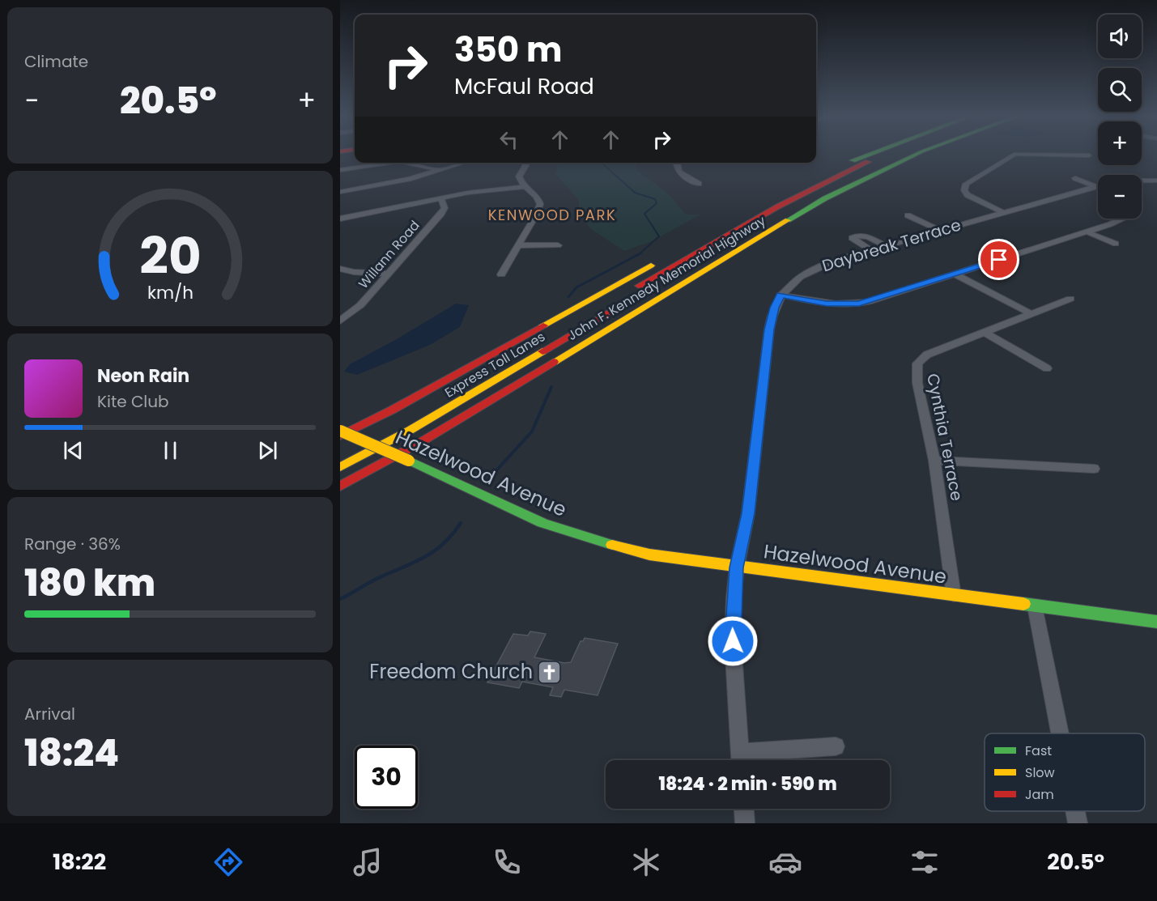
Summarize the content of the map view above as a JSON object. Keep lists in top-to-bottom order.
{
  "streets": {
    "main road": ["John F. Kennedy Memorial Highway", "Express Toll Lanes", "Hazelwood Avenue"],
    "street": ["Daybreak Terrace", "Willann Road", "Cynthia Terrace"]
  },
  "crossings": [
    ["Daybreak Terrace", "Hazelwood Avenue"],
    ["Cynthia Terrace", "Hazelwood Avenue"]
  ],
  "districts": ["KENWOOD PARK"],
  "places": {
    "church": ["Freedom Church"]
  },
  "legend": ["Fast", "Slow", "Jam"],
  "page": {
    "tile": [
      "Climate",
      ["Range · 36%", "180 km"],
      ["Arrival", "18:24"]
    ],
    "map_buttons": ["+", "−"],
    "turn": ["350 m", "McFaul Road"],
    "heat": ["−", "20.5°", "+"],
    "song": ["Neon Rain", "Kite Club"],
    "limit": "30",
    "trip": "18:24 · 2 min · 590 m",
    "tabs": ["18:22", "20.5°"],
    "gauge": ["20", "km/h"]
  }
}
